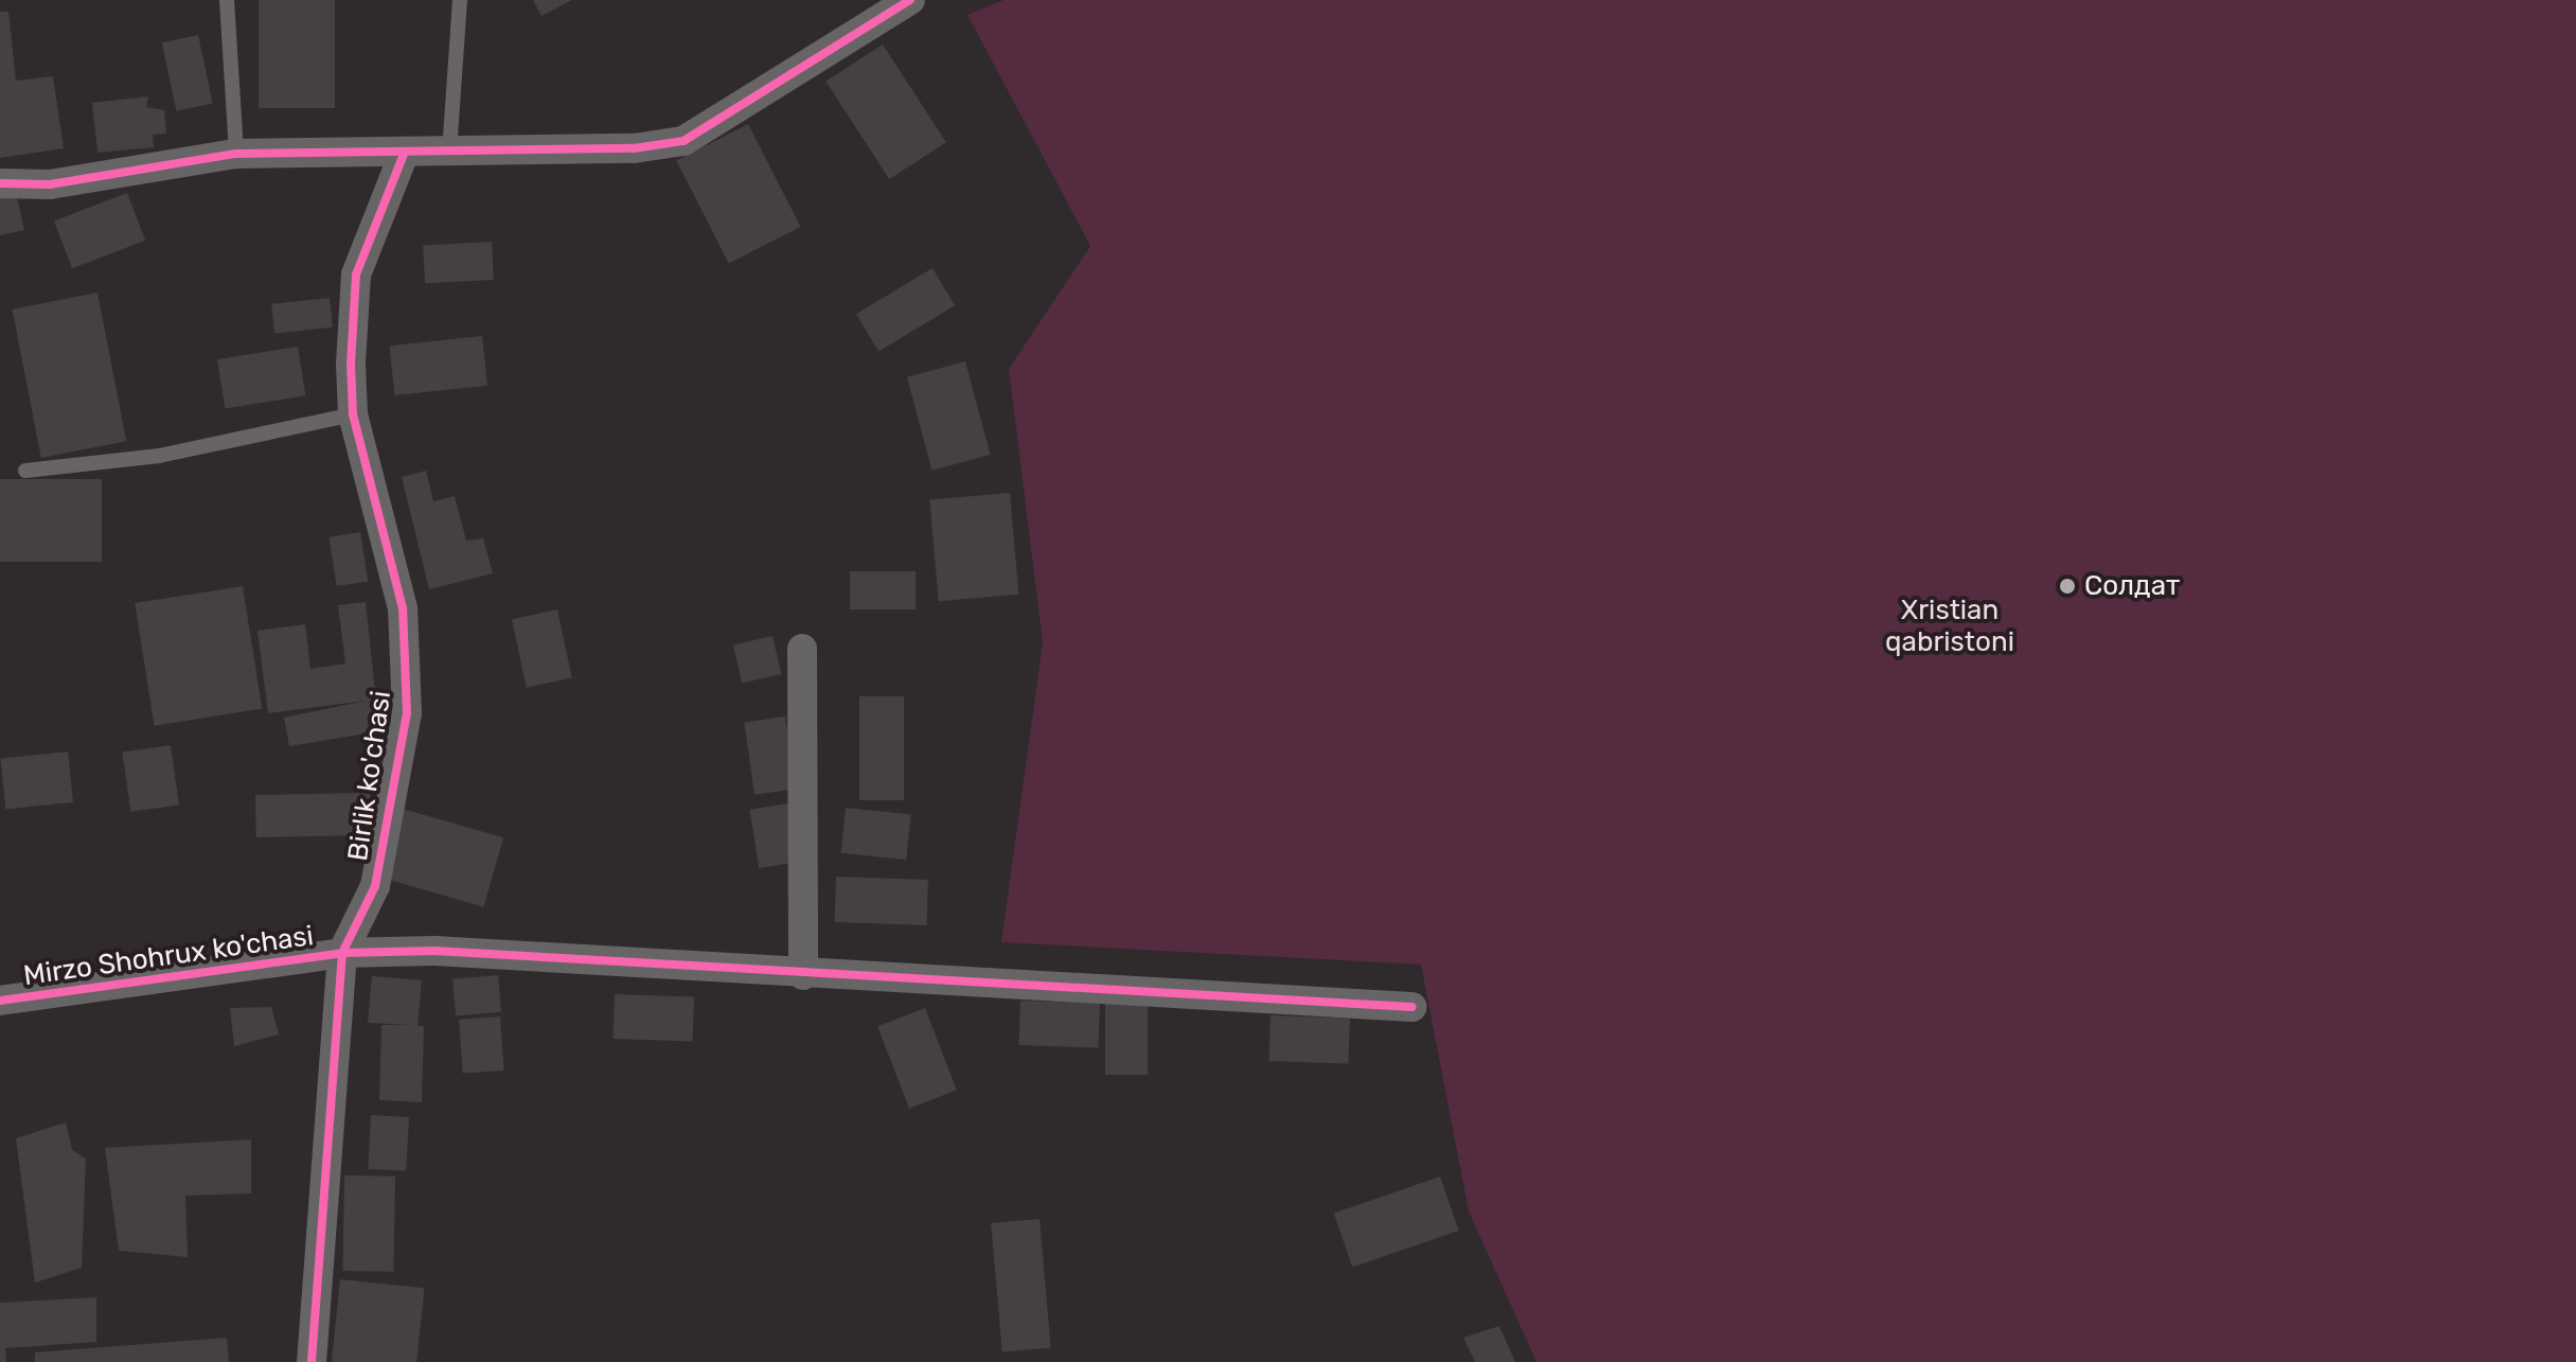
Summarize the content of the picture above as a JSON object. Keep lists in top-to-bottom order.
{
  "streets": {
    "street": ["Birlik ko'chasi", "Mirzo Shohrux ko'chasi"]
  },
  "crossings": [
    ["Birlik ko'chasi", "Mirzo Shohrux ko'chasi"]
  ],
  "parks": ["Xristian qabristoni"],
  "places": ["Солдат"]
}
